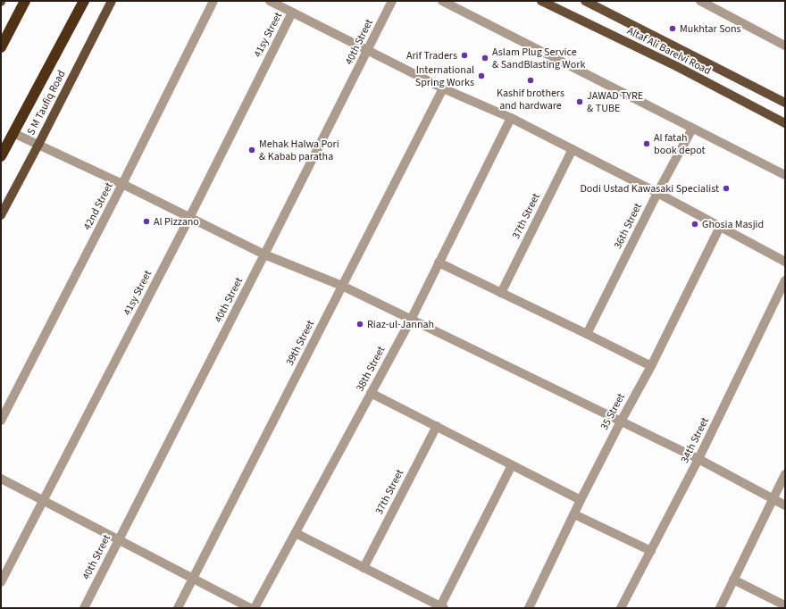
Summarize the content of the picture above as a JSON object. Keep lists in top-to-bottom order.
{
  "streets": {
    "main road": ["Altaf Ali Barelvi Road", "S M Taufiq Road"],
    "street": [
      "41sy Street",
      "40th Street",
      "42nd Street",
      "37th Street",
      "36th Street",
      "39th Street",
      "38th Street",
      "35 Street",
      "34th Street"
    ]
  },
  "places": [
    "Mukhtar Sons",
    "Arif Traders",
    "Aslam Plug Service & SandBlasting Work",
    "International Spring Works",
    "Kashif brothers and hardware",
    "JAWAD TYRE & TUBE",
    "Al fatah book depot",
    "Mehak Halwa Pori & Kabab paratha",
    "Dodi Ustad Kawasaki Specialist",
    "Al Pizzano",
    "Ghosia Masjid",
    "Riaz-ul-Jannah"
  ]
}
